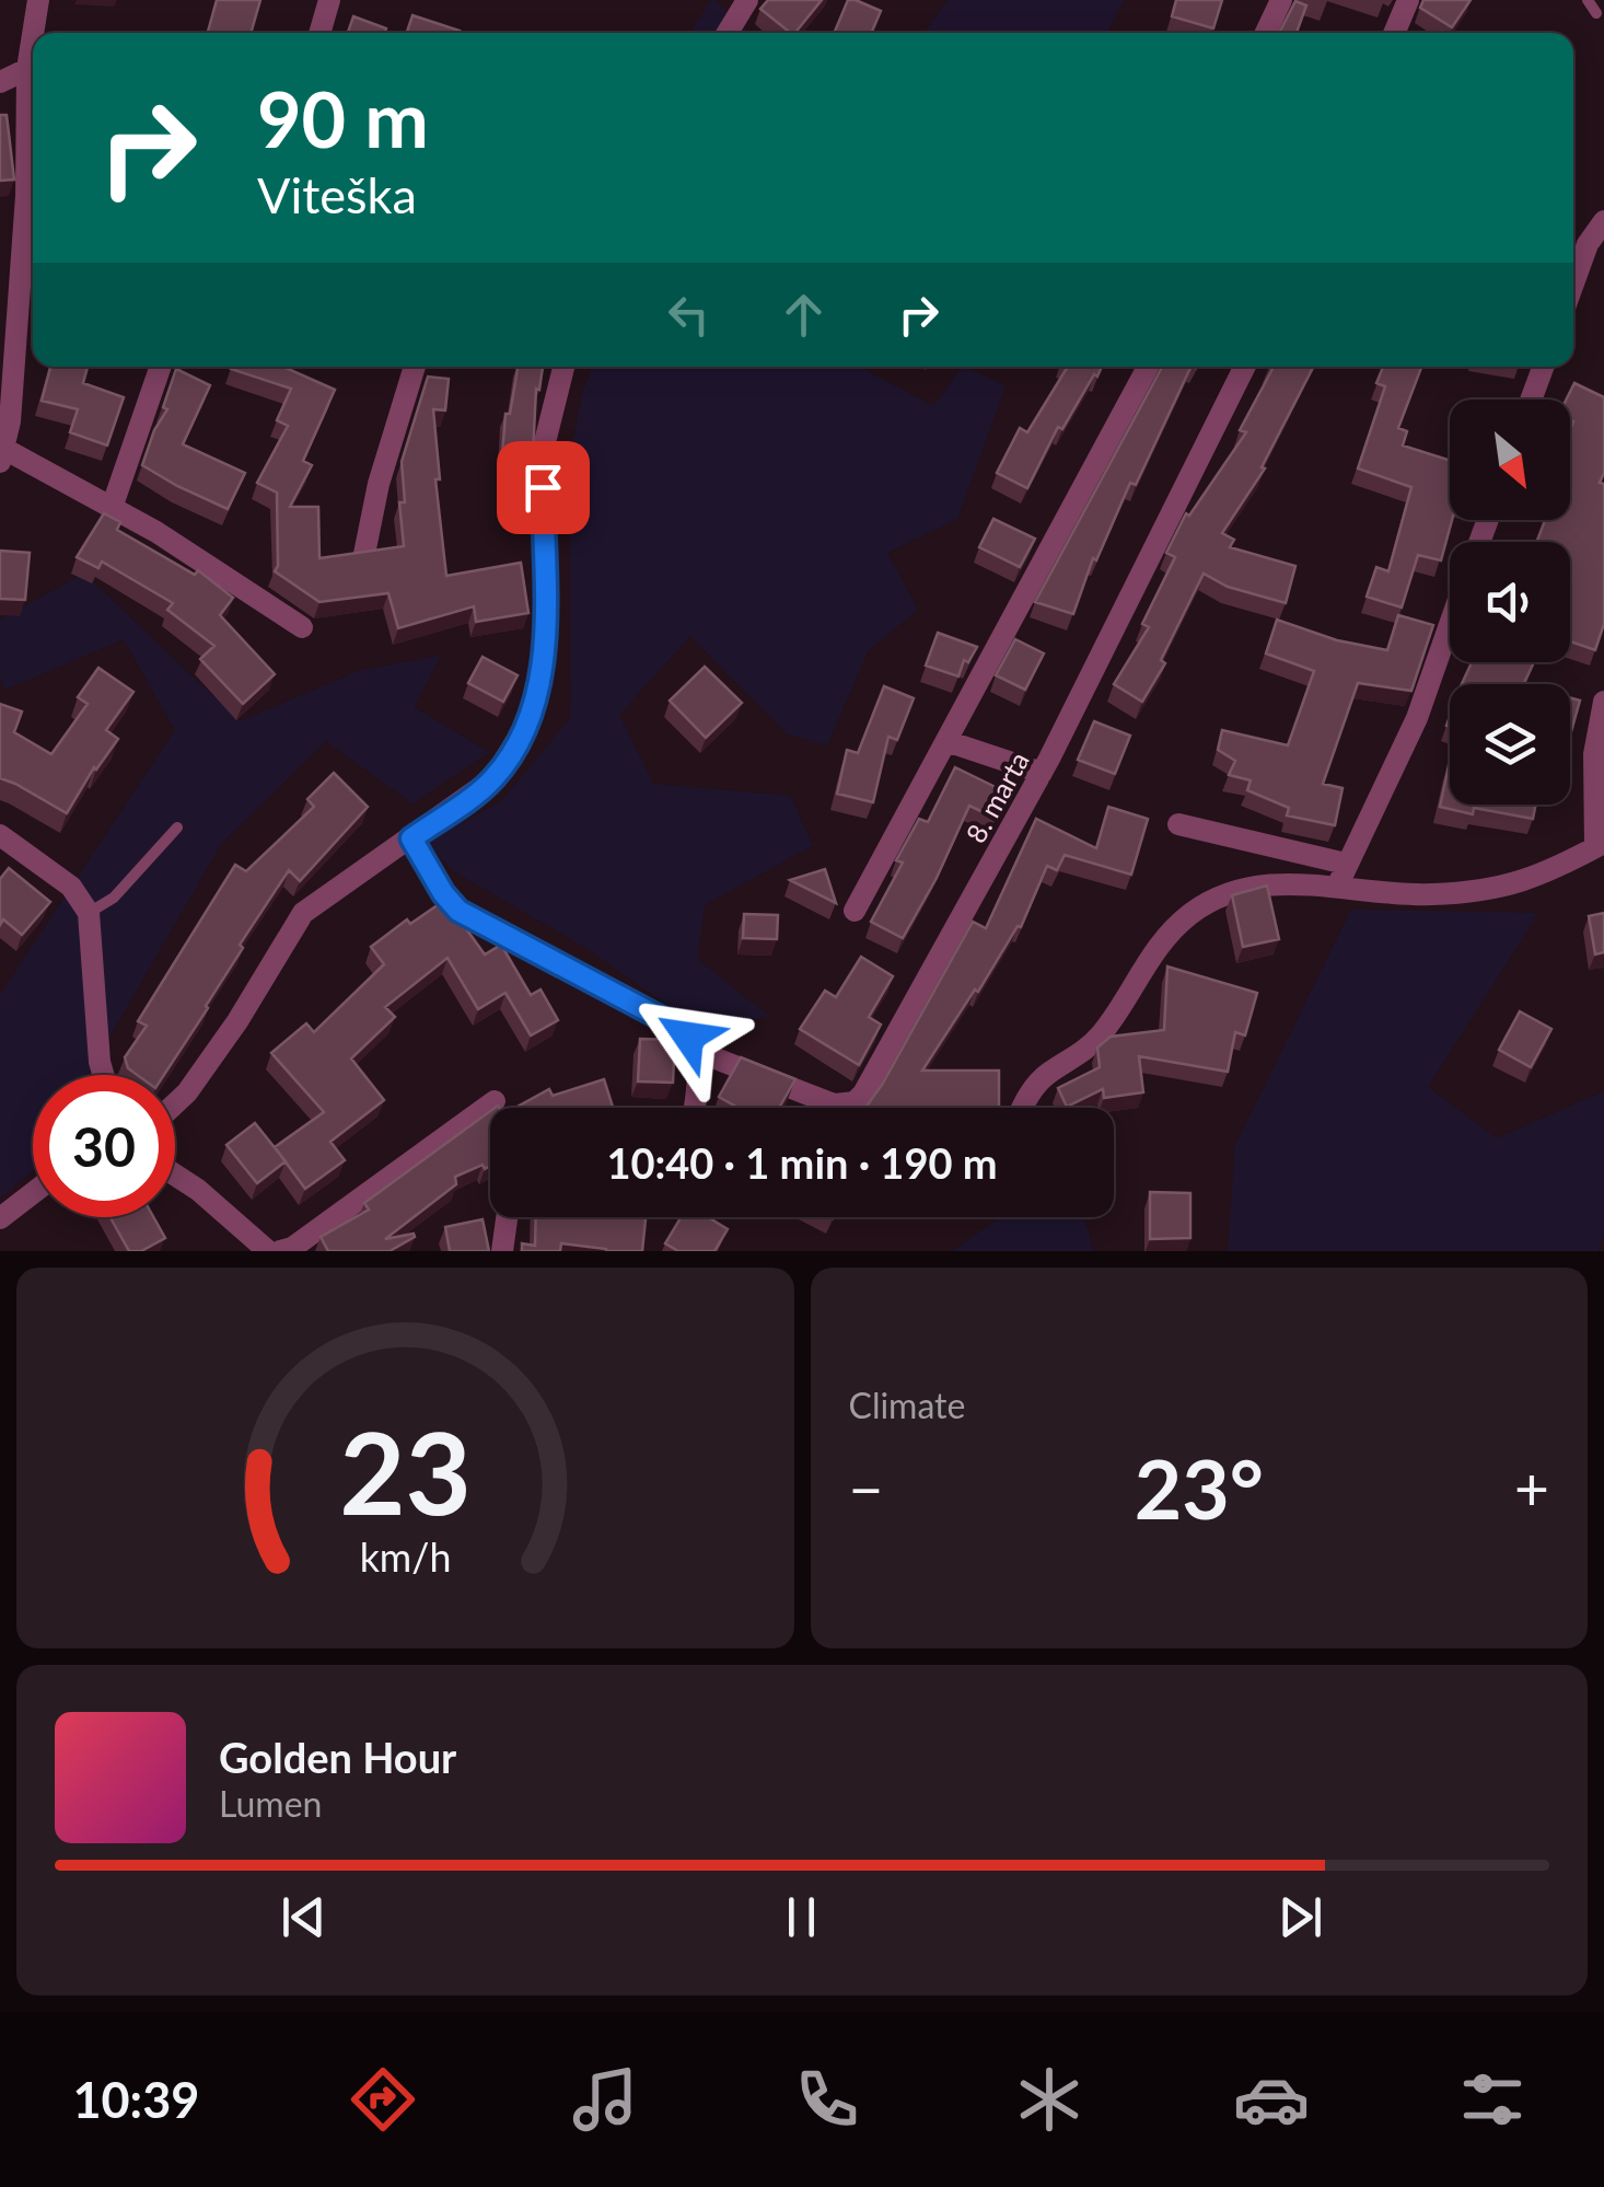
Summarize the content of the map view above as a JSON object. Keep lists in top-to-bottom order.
{
  "streets": {
    "street": ["8. marta"]
  },
  "north": "bottom right",
  "page": {
    "turn": ["90 m", "Viteška"],
    "limit": "30",
    "trip": "10:40 · 1 min · 190 m",
    "tile": "Climate",
    "heat": ["−", "23°", "+"],
    "song": ["Golden Hour", "Lumen"],
    "tabs": "10:39",
    "gauge": ["23", "km/h"]
  }
}
